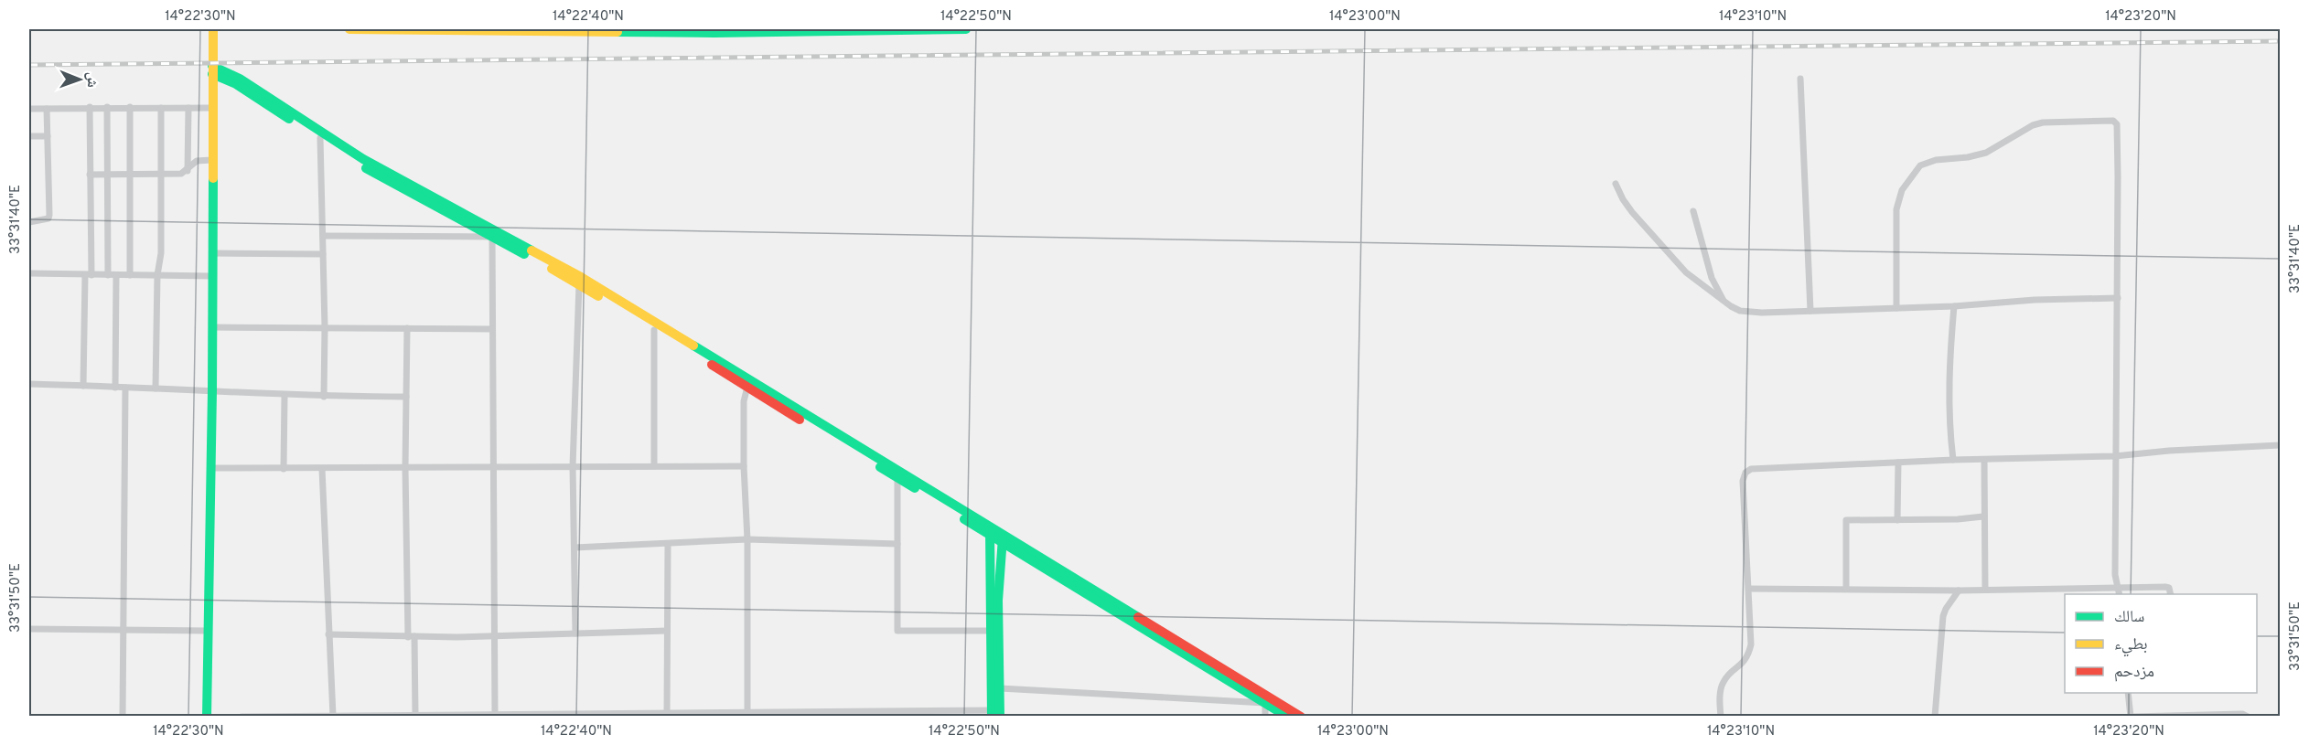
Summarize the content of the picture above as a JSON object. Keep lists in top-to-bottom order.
{
  "legend": ["سالك", "بطيء", "مزدحم"],
  "north": "right",
  "coordinates": [
    "14°22'30\"N",
    "14°22'40\"N",
    "14°22'50\"N",
    "14°23'00\"N",
    "14°23'10\"N",
    "14°23'20\"N",
    "33°31'40\"E",
    "33°31'50\"E"
  ]
}
